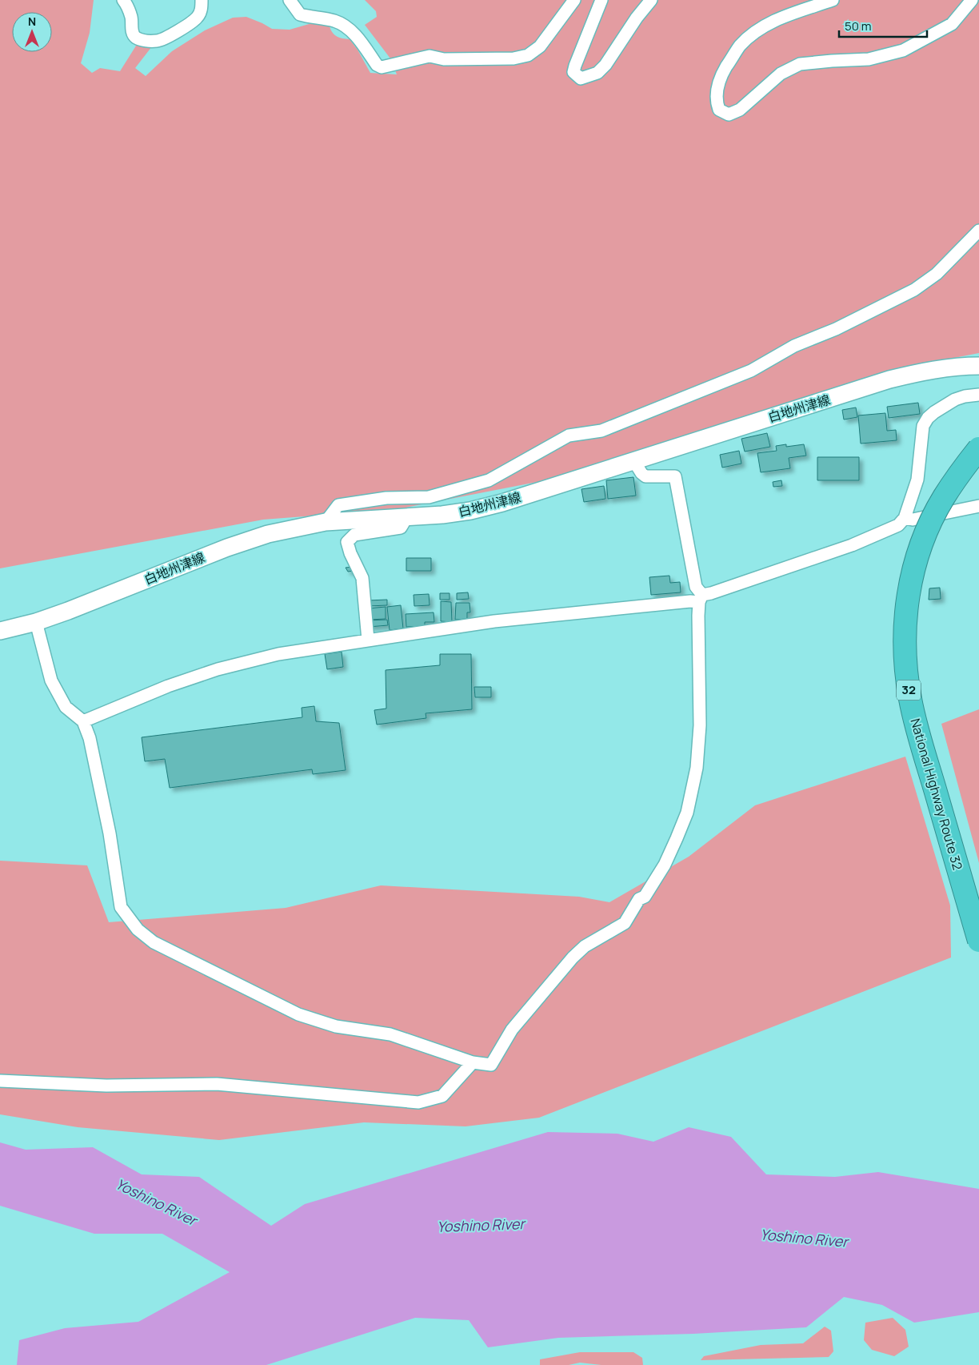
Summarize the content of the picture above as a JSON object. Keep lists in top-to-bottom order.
{
  "streets": {
    "highway": ["32", "National Highway Route 32"],
    "main road": ["白地州津線"]
  },
  "water": ["Yoshino River"],
  "scale_bar": "50 m",
  "north": "top"
}
